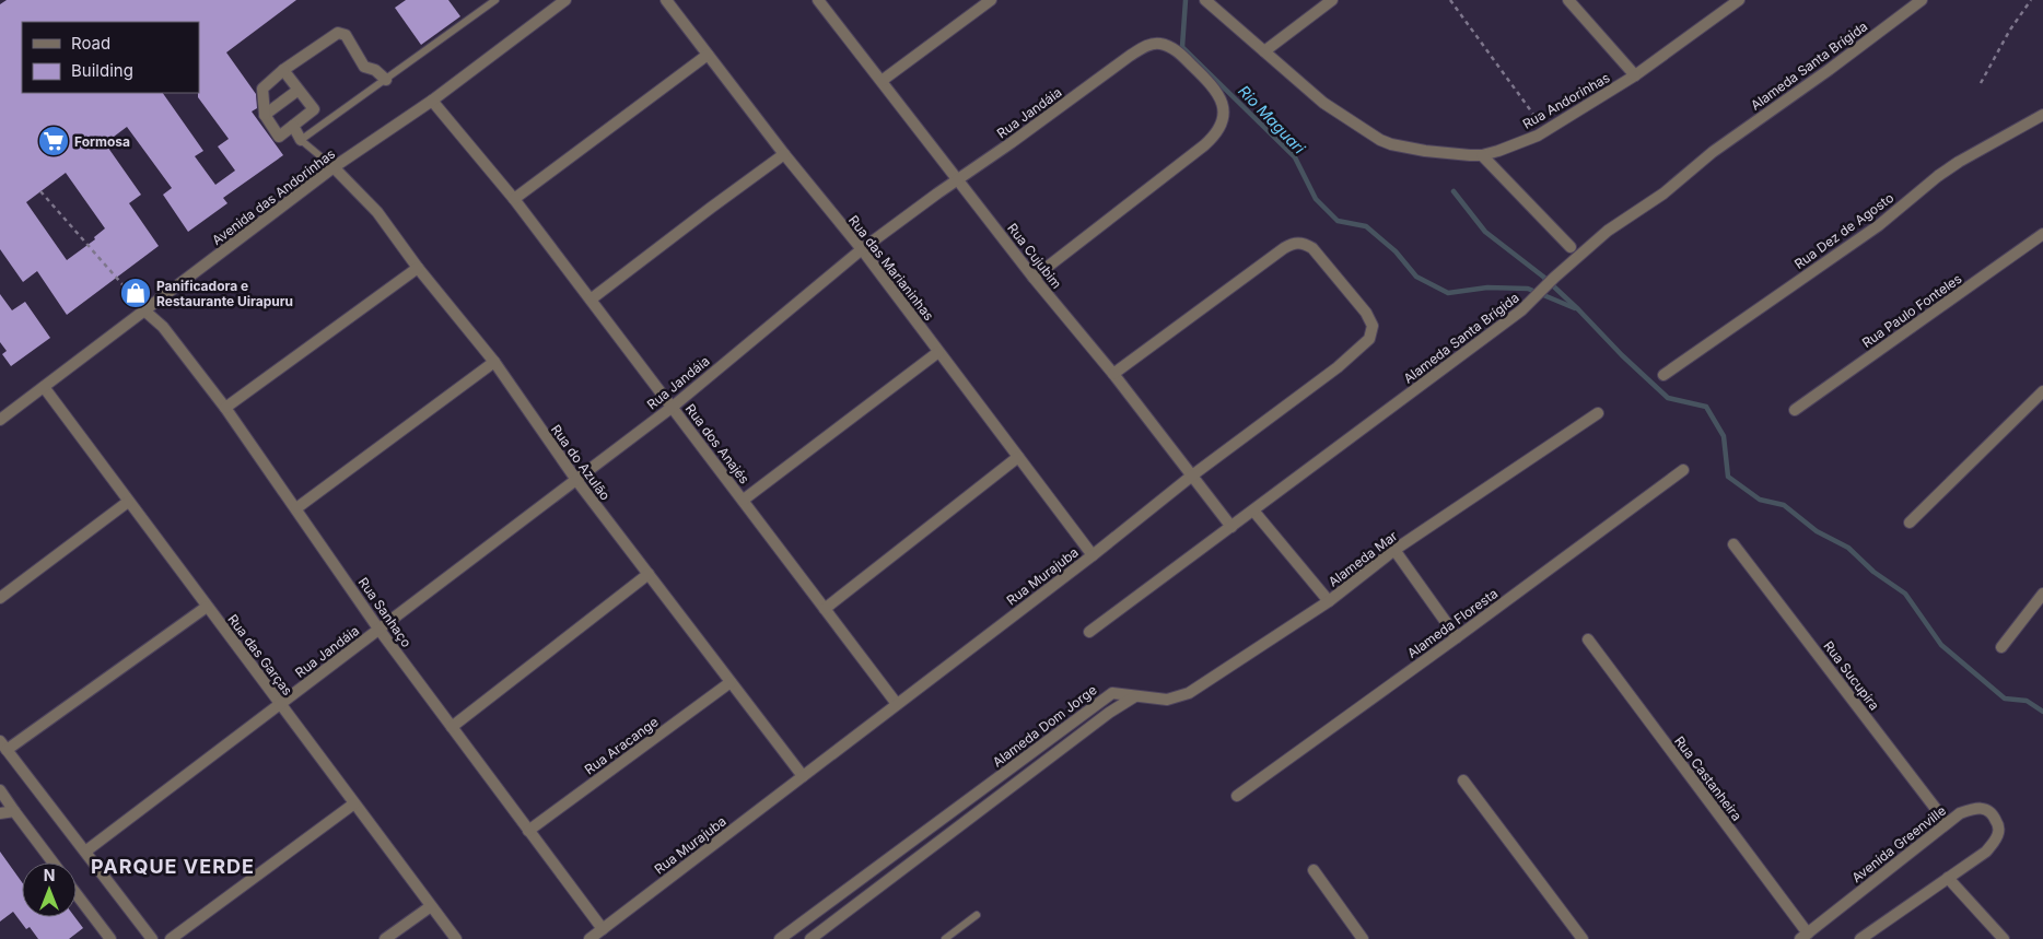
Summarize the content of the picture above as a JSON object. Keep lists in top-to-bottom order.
{
  "streets": {
    "street": [
      "Alameda Santa Brígida",
      "Rua Andorinhas",
      "Rua Jandáia",
      "Avenida das Andorinhas",
      "Rua Dez de Agosto",
      "Rua Cujubim",
      "Rua das Marianinhas",
      "Rua Paulo Fonteles",
      "Rua dos Anajés",
      "Rua do Azulão",
      "Alameda Mar",
      "Rua Murajuba",
      "Rua Sanhaço",
      "Alameda Floresta",
      "Rua das Garças",
      "Rua Sucupira",
      "Alameda Dom Jorge",
      "Rua Aracange",
      "Rua Castanheira",
      "Avenida Greenville"
    ]
  },
  "crossings": [
    ["Alameda Santa Brígida", "Rua Cujubim"],
    ["Rua Jandáia", "Rua Cujubim"],
    ["Rua Jandáia", "Rua das Marianinhas"],
    ["Rua Jandáia", "Rua dos Anajés"],
    ["Rua Jandáia", "Rua do Azulão"],
    ["Rua Jandáia", "Rua Sanhaço"],
    ["Rua Jandáia", "Rua das Garças"],
    ["Avenida das Andorinhas", "Rua dos Anajés"],
    ["Avenida das Andorinhas", "Rua do Azulão"],
    ["Avenida das Andorinhas", "Rua Sanhaço"],
    ["Avenida das Andorinhas", "Rua das Garças"],
    ["Rua Cujubim", "Rua Murajuba"],
    ["Rua das Marianinhas", "Rua Murajuba"],
    ["Rua dos Anajés", "Rua Murajuba"],
    ["Rua do Azulão", "Rua Murajuba"],
    ["Rua do Azulão", "Rua Aracange"],
    ["Alameda Mar", "Alameda Dom Jorge"],
    ["Rua Murajuba", "Rua Sanhaço"],
    ["Rua Sanhaço", "Rua Aracange"],
    ["Rua Sucupira", "Avenida Greenville"],
    ["Rua Castanheira", "Avenida Greenville"]
  ],
  "districts": ["PARQUE VERDE"],
  "water": ["Rio Maguari"],
  "places": {
    "supermarket": ["Formosa"],
    "shop": ["Panificadora e Restaurante Uirapuru"]
  },
  "legend": ["Road", "Building"],
  "north": "top"
}
